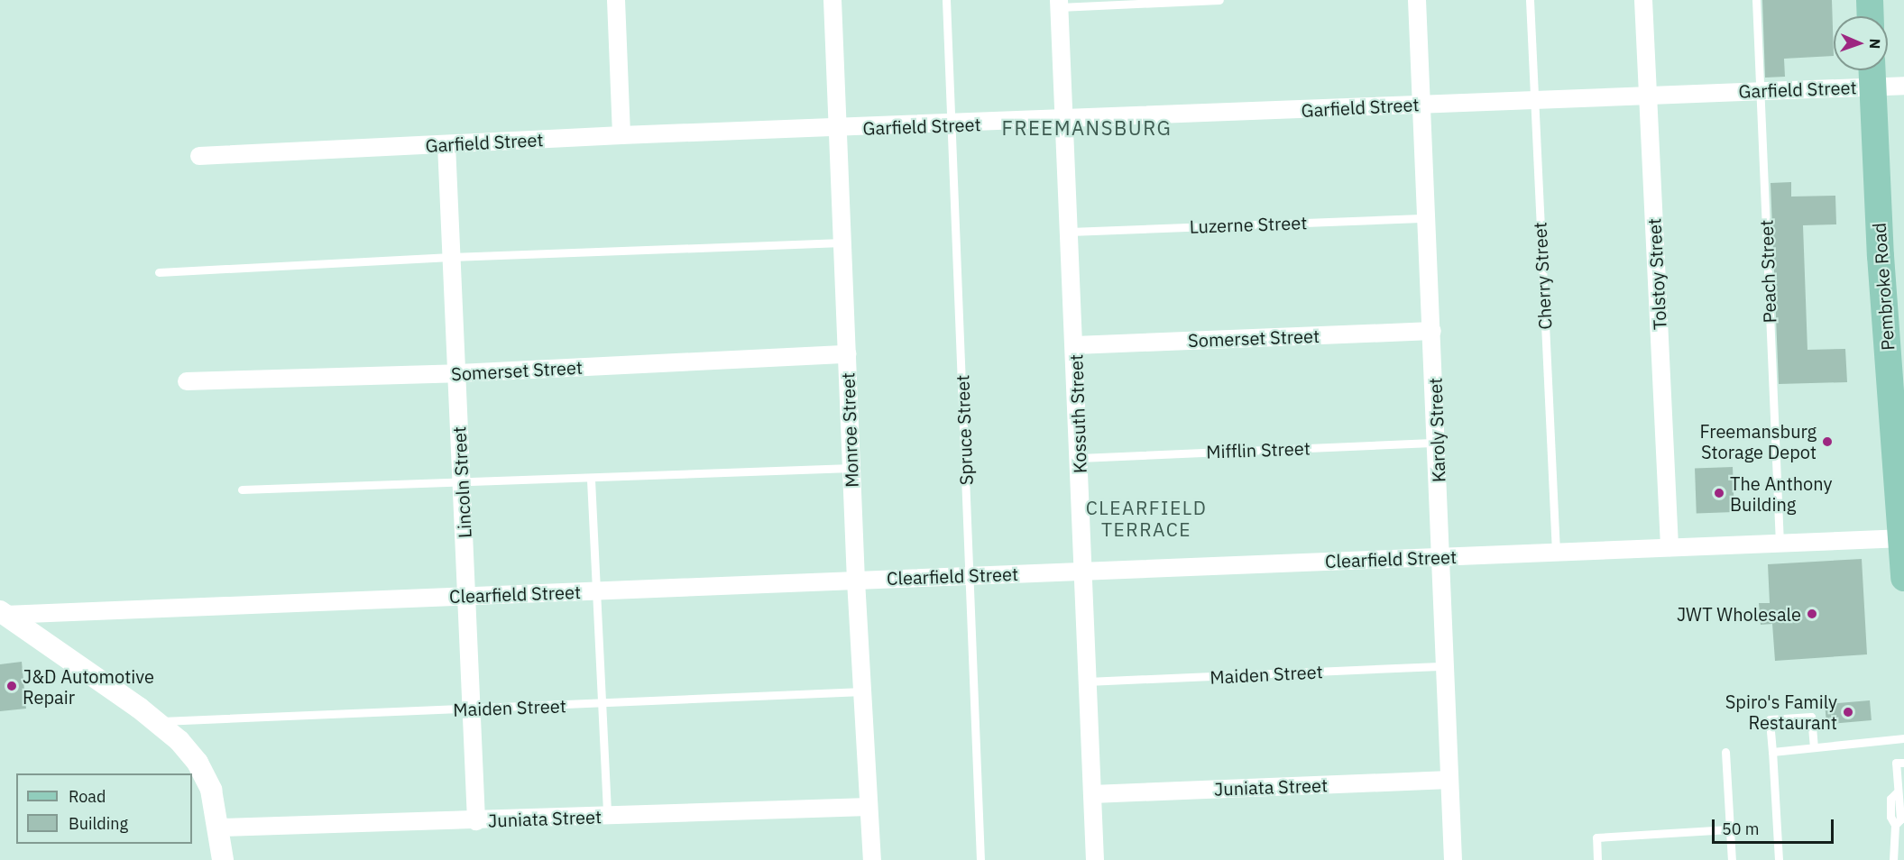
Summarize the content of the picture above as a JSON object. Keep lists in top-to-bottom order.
{
  "streets": {
    "main road": ["Pembroke Road"],
    "street": [
      "Garfield Street",
      "Tolstoy Street",
      "Somerset Street",
      "Kossuth Street",
      "Monroe Street",
      "Karoly Street",
      "Lincoln Street",
      "Clearfield Street",
      "Juniata Street"
    ],
    "lane": [
      "Luzerne Street",
      "Peach Street",
      "Cherry Street",
      "Spruce Street",
      "Mifflin Street",
      "Maiden Street"
    ]
  },
  "crossings": [
    ["Garfield Street", "Peach Street"],
    ["Garfield Street", "Tolstoy Street"],
    ["Garfield Street", "Cherry Street"],
    ["Garfield Street", "Pembroke Road"],
    ["Garfield Street", "Kossuth Street"],
    ["Garfield Street", "Monroe Street"],
    ["Garfield Street", "Spruce Street"],
    ["Garfield Street", "Karoly Street"],
    ["Garfield Street", "Lincoln Street"],
    ["Luzerne Street", "Kossuth Street"],
    ["Luzerne Street", "Karoly Street"],
    ["Peach Street", "Clearfield Street"],
    ["Tolstoy Street", "Clearfield Street"],
    ["Cherry Street", "Clearfield Street"],
    ["Pembroke Road", "Clearfield Street"],
    ["Somerset Street", "Kossuth Street"],
    ["Somerset Street", "Monroe Street"],
    ["Somerset Street", "Karoly Street"],
    ["Somerset Street", "Lincoln Street"],
    ["Kossuth Street", "Mifflin Street"],
    ["Kossuth Street", "Clearfield Street"],
    ["Kossuth Street", "Maiden Street"],
    ["Kossuth Street", "Juniata Street"],
    ["Monroe Street", "Clearfield Street"],
    ["Monroe Street", "Maiden Street"],
    ["Monroe Street", "Juniata Street"],
    ["Spruce Street", "Clearfield Street"],
    ["Karoly Street", "Mifflin Street"],
    ["Karoly Street", "Clearfield Street"],
    ["Karoly Street", "Maiden Street"],
    ["Karoly Street", "Juniata Street"],
    ["Lincoln Street", "Clearfield Street"],
    ["Lincoln Street", "Maiden Street"],
    ["Lincoln Street", "Juniata Street"]
  ],
  "districts": ["FREEMANSBURG", "CLEARFIELD TERRACE"],
  "places": [
    "Freemansburg Storage Depot",
    "The Anthony Building",
    "JWT Wholesale",
    "J&D Automotive Repair",
    "Spiro's Family Restaurant"
  ],
  "legend": ["Road", "Building"],
  "scale_bar": "50 m",
  "north": "right"
}
